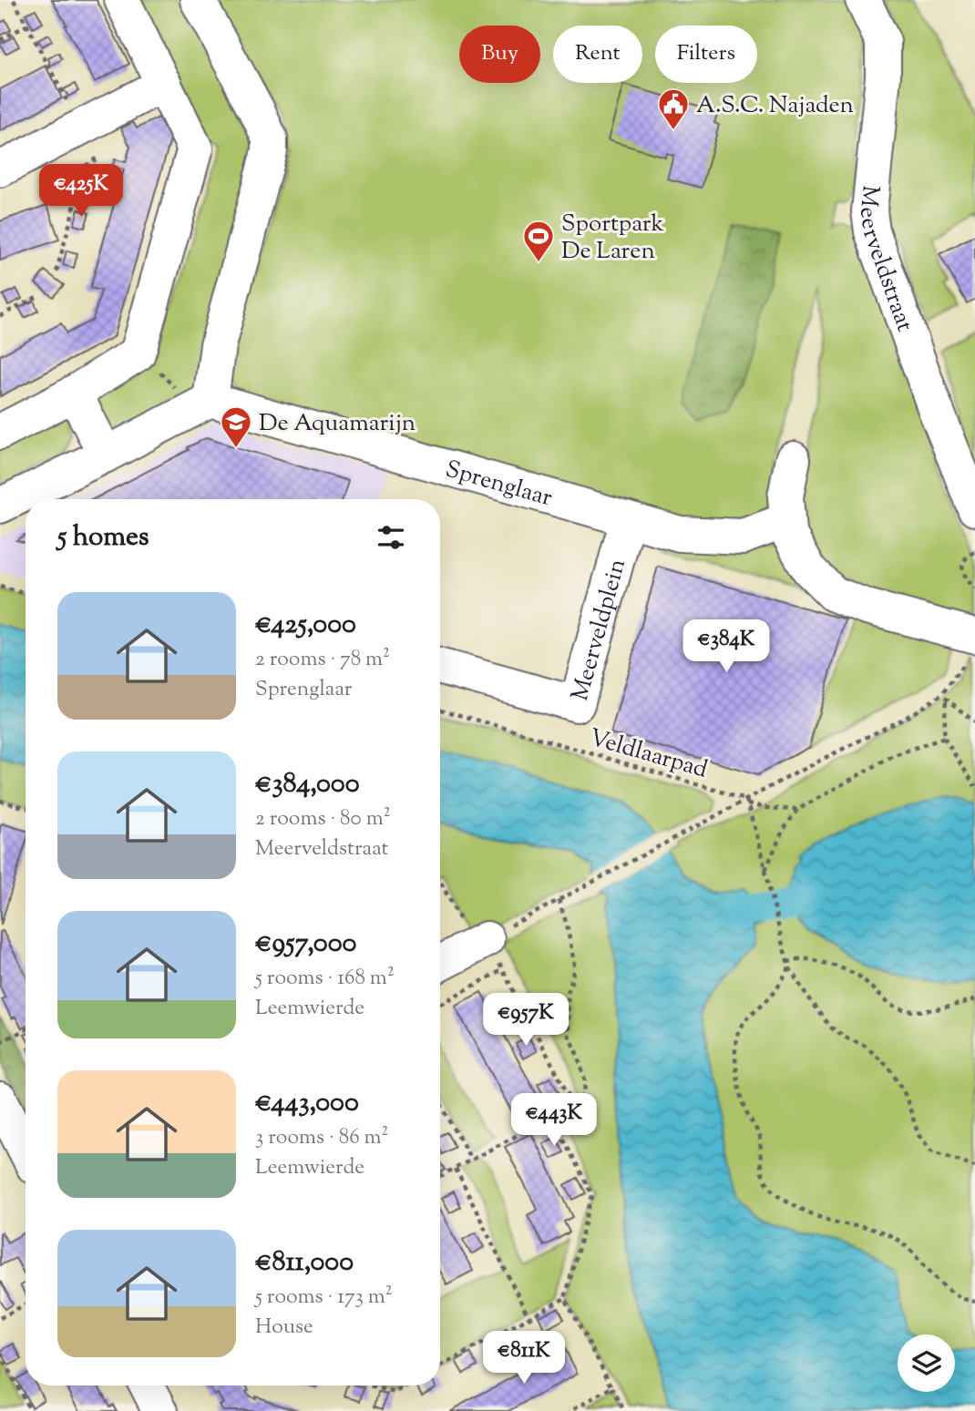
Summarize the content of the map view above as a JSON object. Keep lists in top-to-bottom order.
{
  "streets": {
    "street": ["Meerveldstraat", "Sprenglaar", "Meerveldplein"],
    "path": ["Veldlaarpad"]
  },
  "crossings": [
    ["Sprenglaar", "Meerveldplein"]
  ],
  "places": {
    "public building": ["A.S.C. Najaden"],
    "sports": ["Sportpark De Laren"],
    "school or university": ["De Aquamarijn"]
  },
  "page": {
    "chip": ["Buy", "Rent", "Filters"],
    "price": [
      "€425K",
      "€384K",
      "€957K",
      "€443K",
      "€811K"
    ],
    "heading": "5 homes",
    "list": [
      {
        "name": "€425,000",
        "note": "2 rooms · 78 m² · Sprenglaar"
      },
      {
        "name": "€384,000",
        "note": "2 rooms · 80 m² · Meerveldstraat"
      },
      {
        "name": "€957,000",
        "note": "5 rooms · 168 m² · Leemwierde"
      },
      {
        "name": "€443,000",
        "note": "3 rooms · 86 m² · Leemwierde"
      },
      {
        "name": "€811,000",
        "note": "5 rooms · 173 m² · House"
      }
    ]
  }
}
